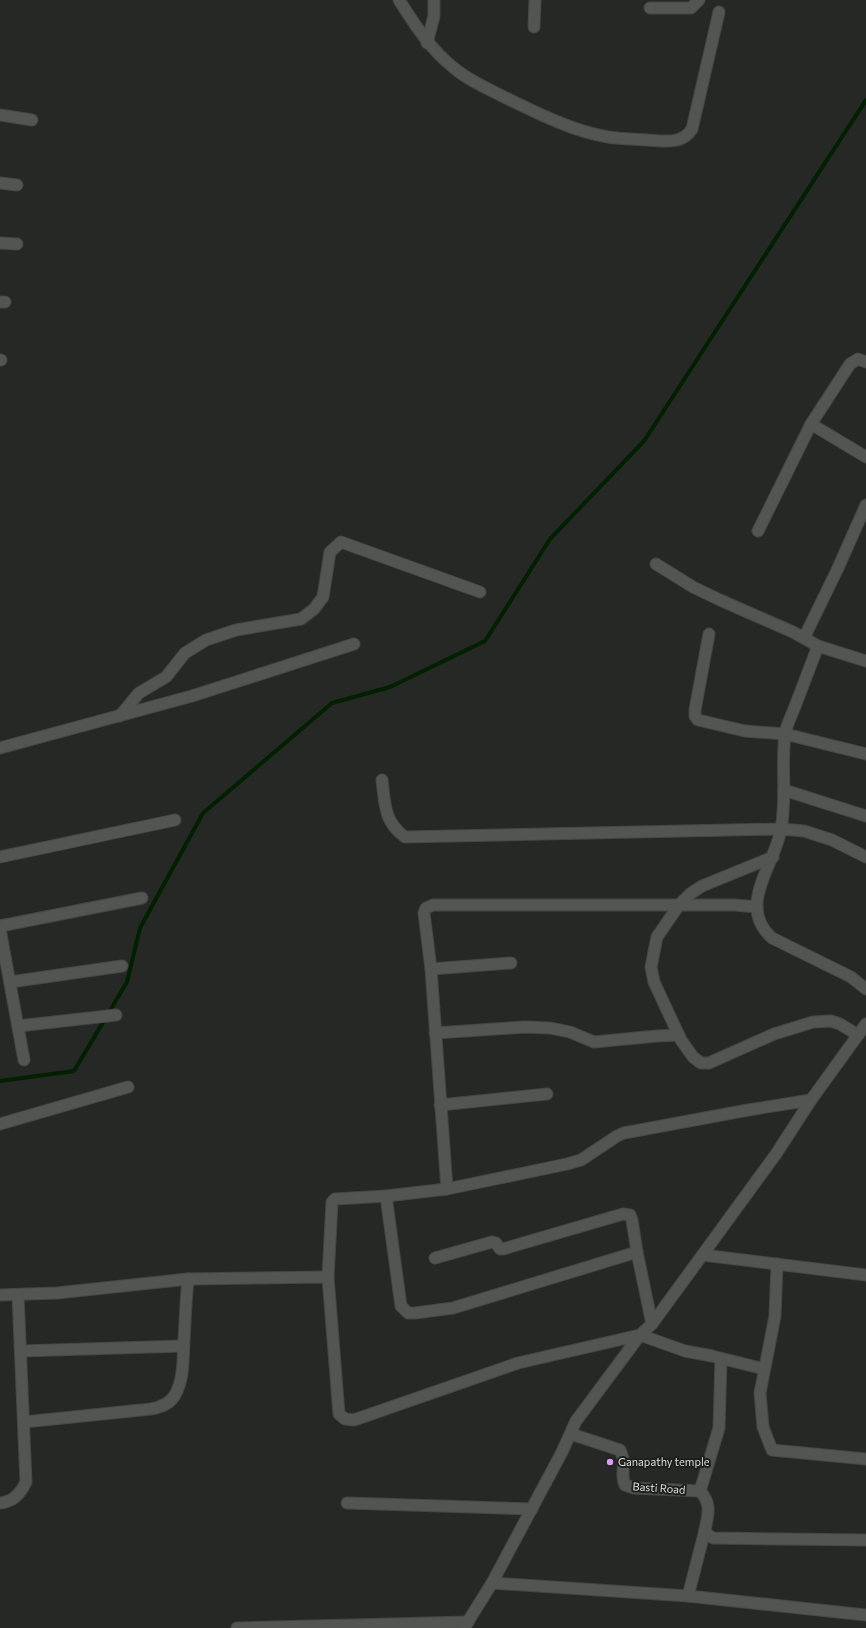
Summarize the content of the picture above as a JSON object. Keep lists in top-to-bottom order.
{
  "streets": {
    "street": ["Basti Road"]
  },
  "places": ["Ganapathy temple"]
}
